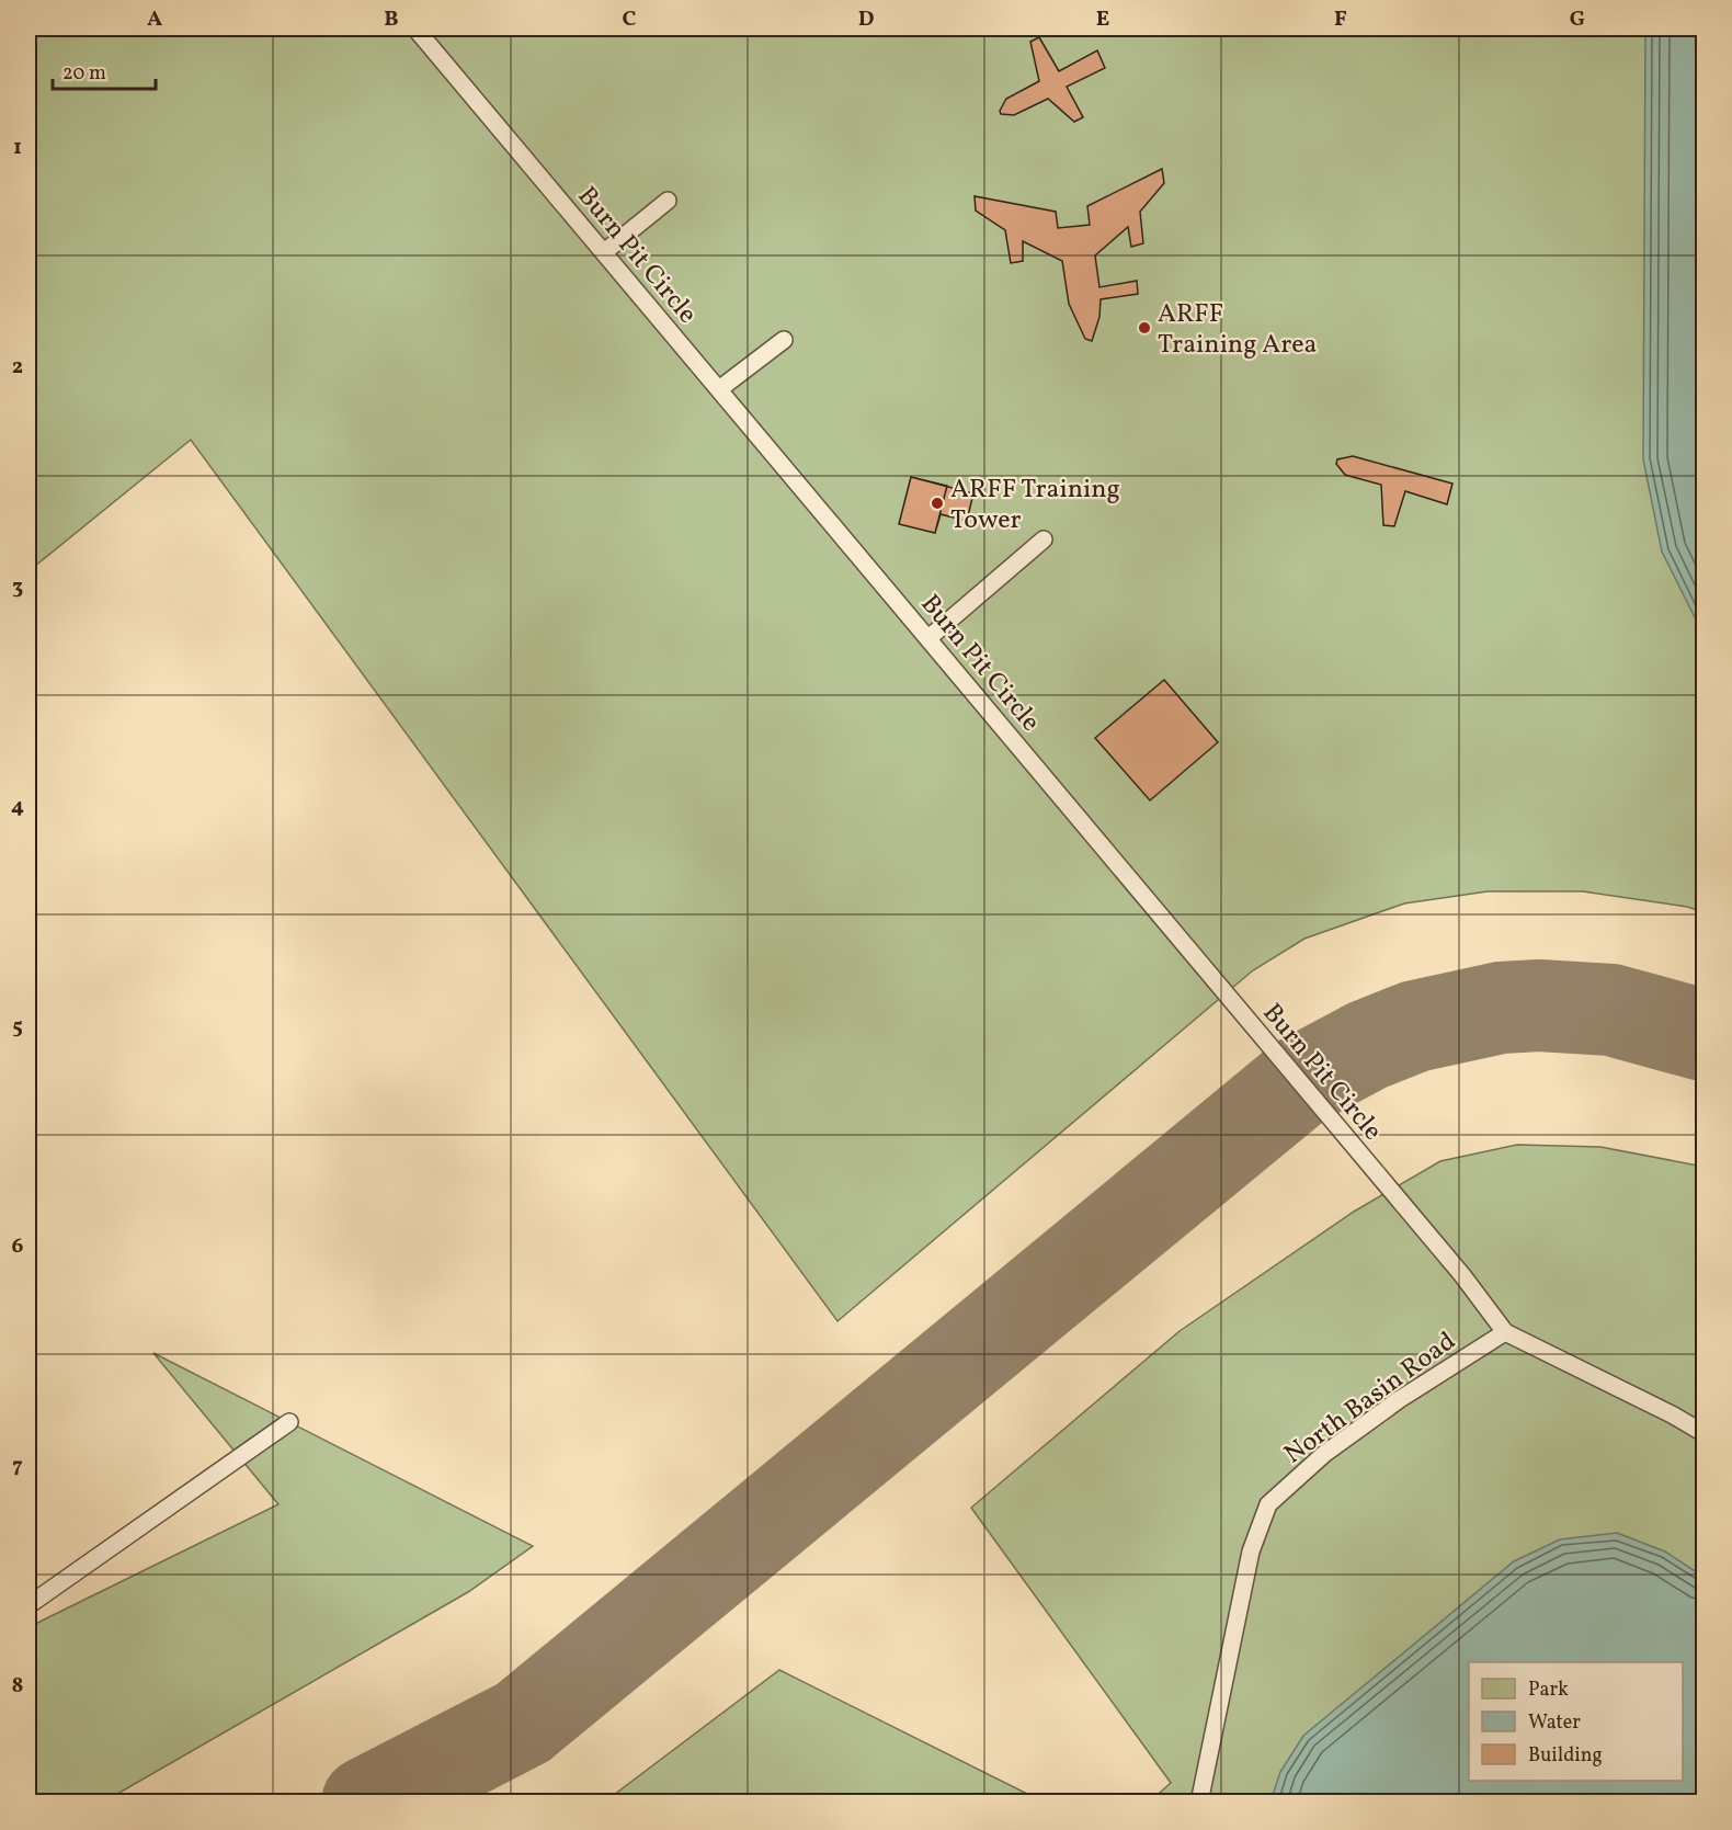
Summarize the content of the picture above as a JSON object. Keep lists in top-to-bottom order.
{
  "streets": {
    "lane": ["Burn Pit Circle", "North Basin Road"]
  },
  "crossings": [
    ["Burn Pit Circle", "North Basin Road"]
  ],
  "places": ["ARFF Training Area", "ARFF Training Tower"],
  "legend": ["Park", "Water", "Building"],
  "scale_bar": "20 m",
  "grid": {
    "columns": [
      "A",
      "B",
      "C",
      "D",
      "E",
      "F",
      "G"
    ],
    "rows": [
      "1",
      "2",
      "3",
      "4",
      "5",
      "6",
      "7",
      "8"
    ]
  }
}
